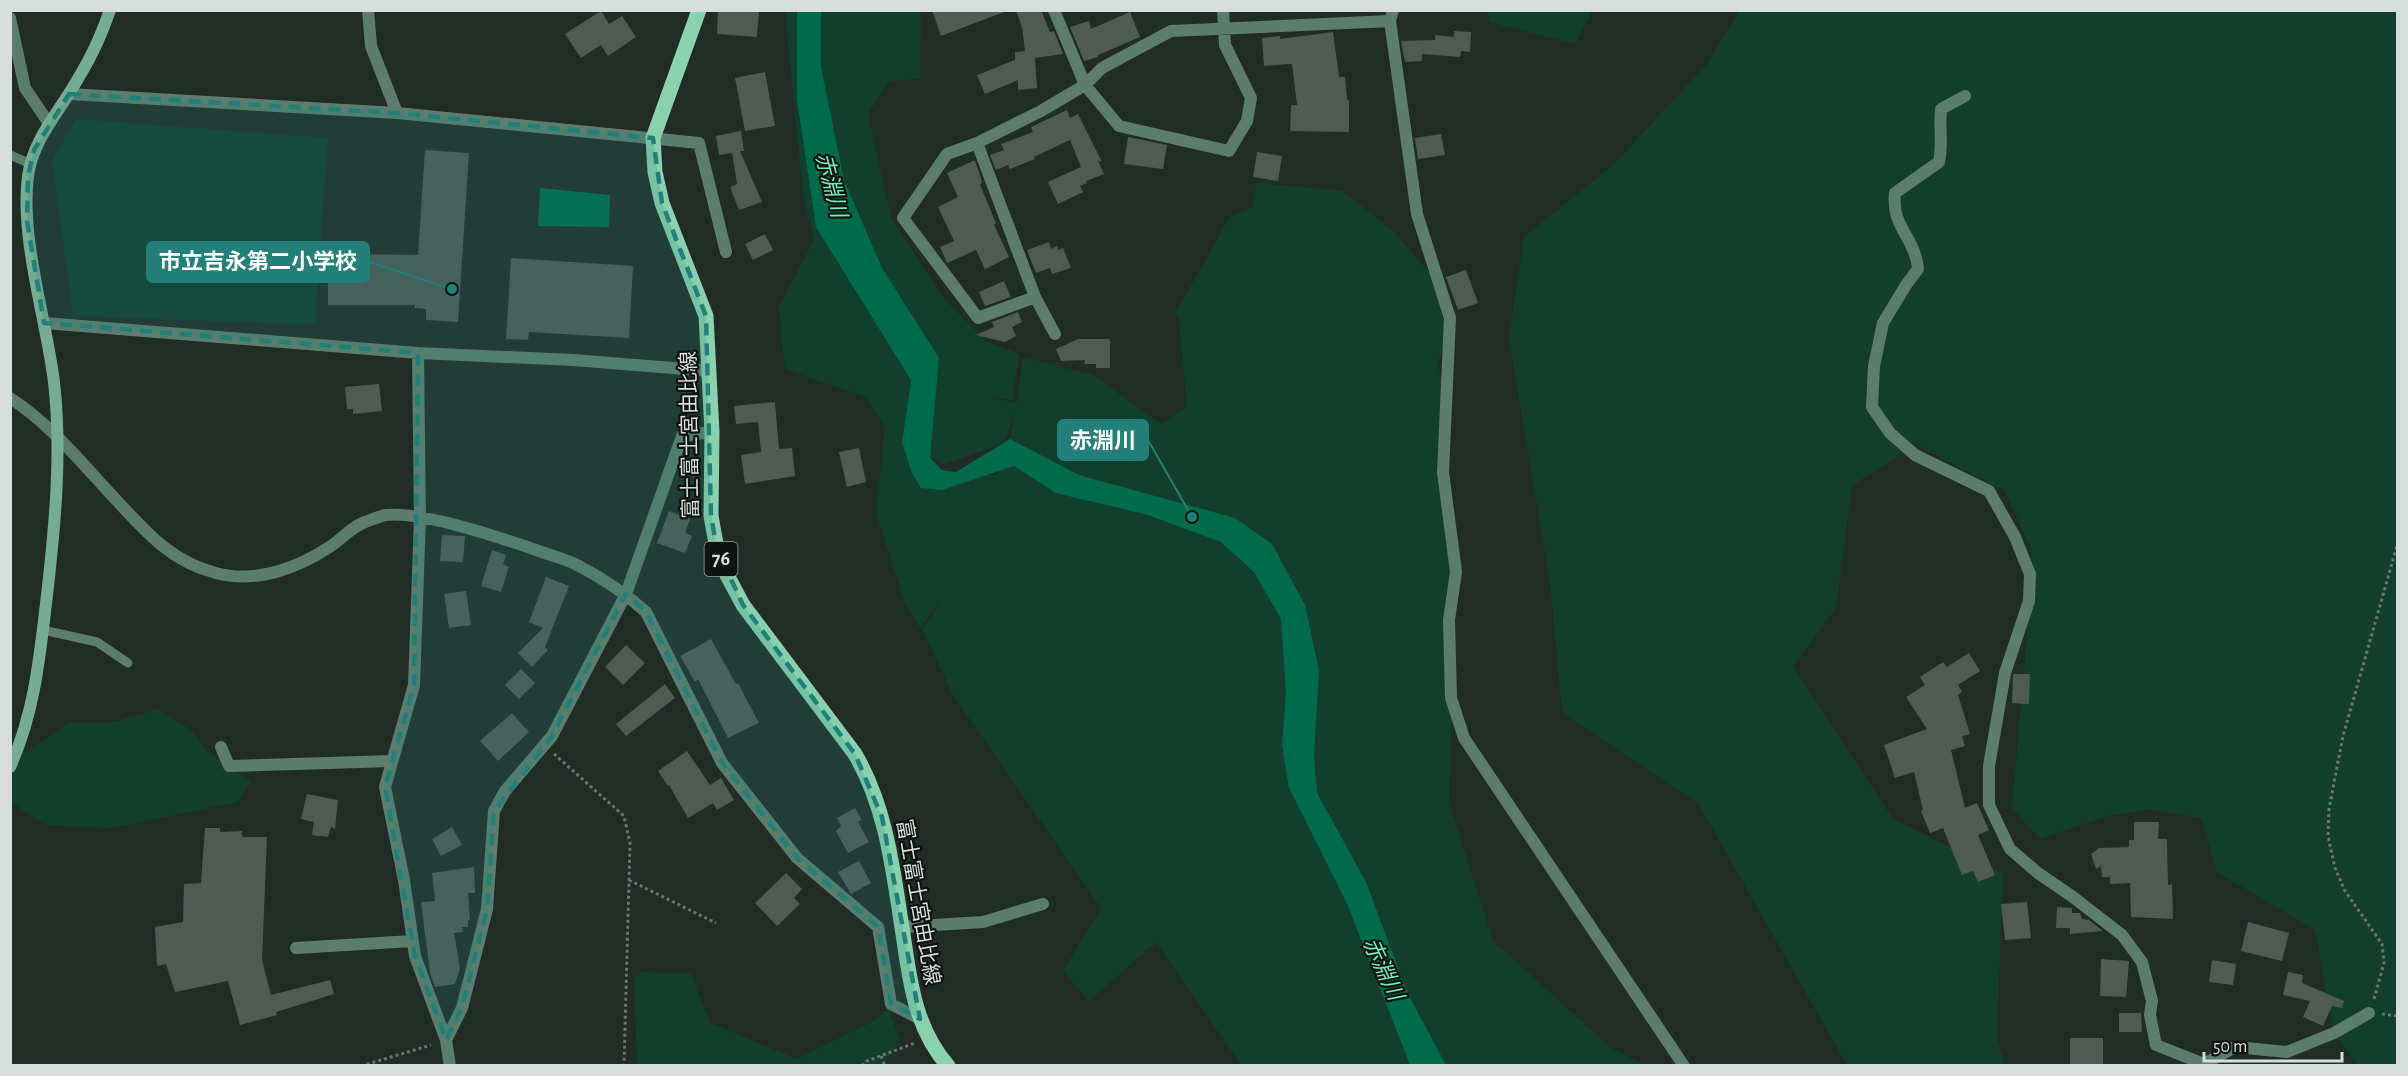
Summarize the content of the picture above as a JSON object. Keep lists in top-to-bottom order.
{
  "streets": {
    "main road": ["富士富士宮由比線", "76"]
  },
  "water": ["赤淵川"],
  "places": ["市立吉永第二小学校", "赤淵川"],
  "scale_bar": "50 m"
}
